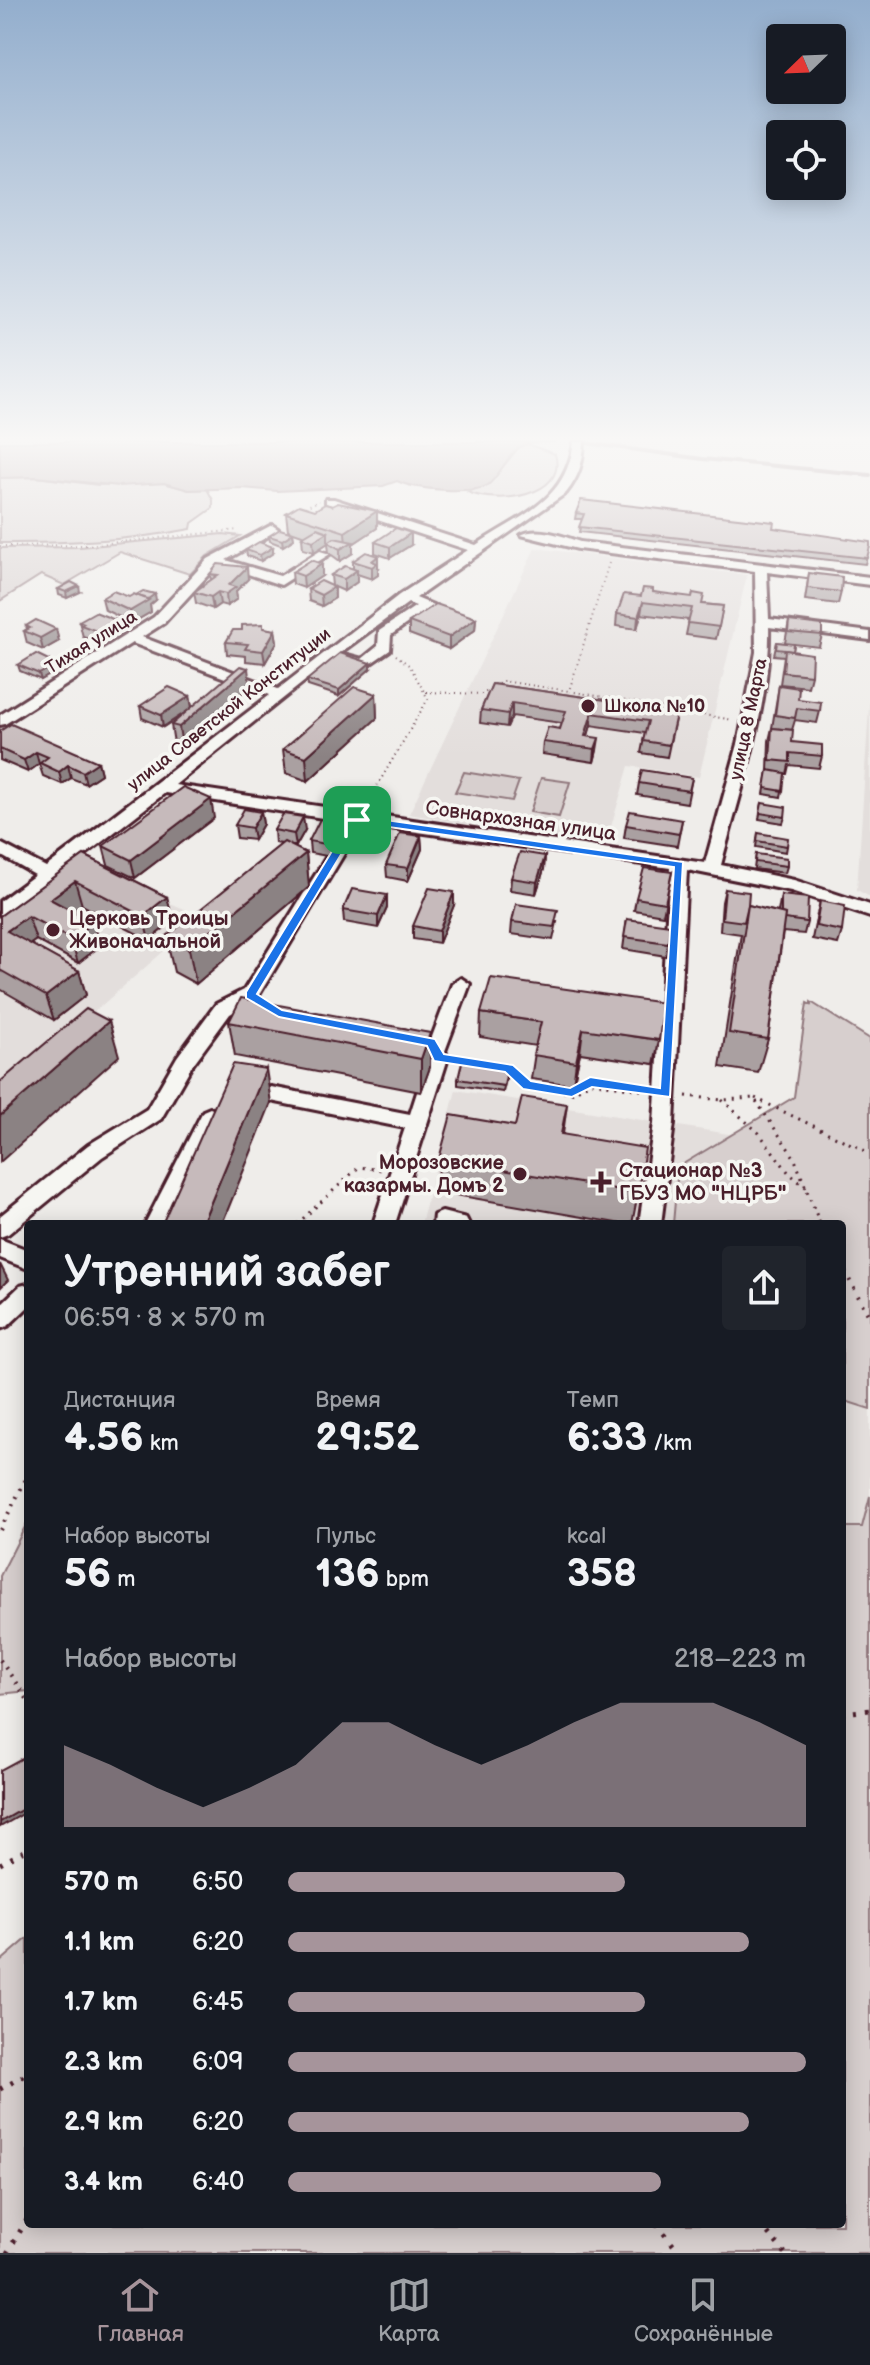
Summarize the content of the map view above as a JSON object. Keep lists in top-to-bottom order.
{
  "streets": {
    "street": [
      "Тихая улица",
      "улица Советской Конституции",
      "улица 8 Марта",
      "Совнархозная улица"
    ]
  },
  "crossings": [
    ["улица Советской Конституции", "Совнархозная улица"],
    ["улица 8 Марта", "Совнархозная улица"]
  ],
  "places": {
    "other": ["Школа №10", "Церковь Троицы Живоначальной", "Морозовские казармы. Домъ 2"],
    "health": ["Стационар №3 ГБУЗ МО \"НЦРБ\""]
  },
  "north": "bottom left",
  "page": {
    "heading": ["Утренний забег", "06:59 · 8 × 570 m"],
    "stats": [
      ["Дистанция", "4.56 km"],
      ["Время", "29:52"],
      ["Темп", "6:33 /km"],
      ["Набор высоты", "56 m"],
      ["Пульс", "136 bpm"],
      ["kcal", "358"]
    ],
    "chart": ["Набор высоты", "218–223 m"],
    "list": [
      {
        "name": "570 m",
        "note": "6:50"
      },
      {
        "name": "1.1 km",
        "note": "6:20"
      },
      {
        "name": "1.7 km",
        "note": "6:45"
      },
      {
        "name": "2.3 km",
        "note": "6:09"
      },
      {
        "name": "2.9 km",
        "note": "6:20"
      },
      {
        "name": "3.4 km",
        "note": "6:40"
      }
    ],
    "tabs": ["Главная", "Карта", "Сохранённые"]
  }
}
